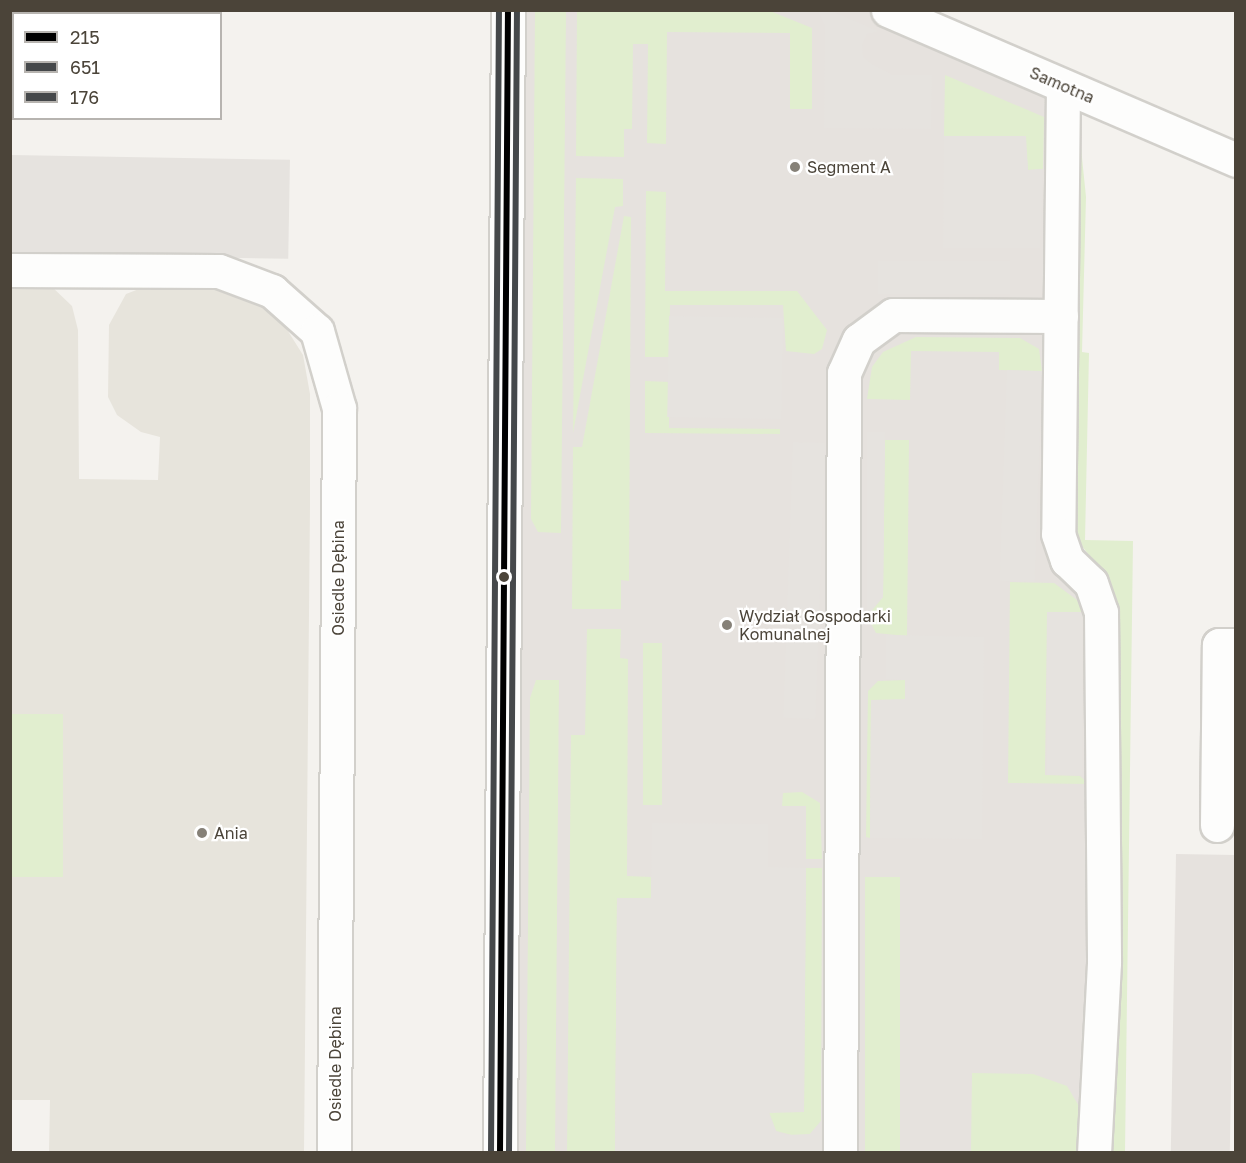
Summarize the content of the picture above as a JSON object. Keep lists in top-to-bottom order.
{
  "streets": {
    "street": ["Samotna", "Osiedle Dębina"]
  },
  "places": ["Segment A", "Wydział Gospodarki Komunalnej", "Ania"],
  "lines": ["transit line 215", "transit line 651", "transit line 176"],
  "legend": ["215", "651", "176"]
}
